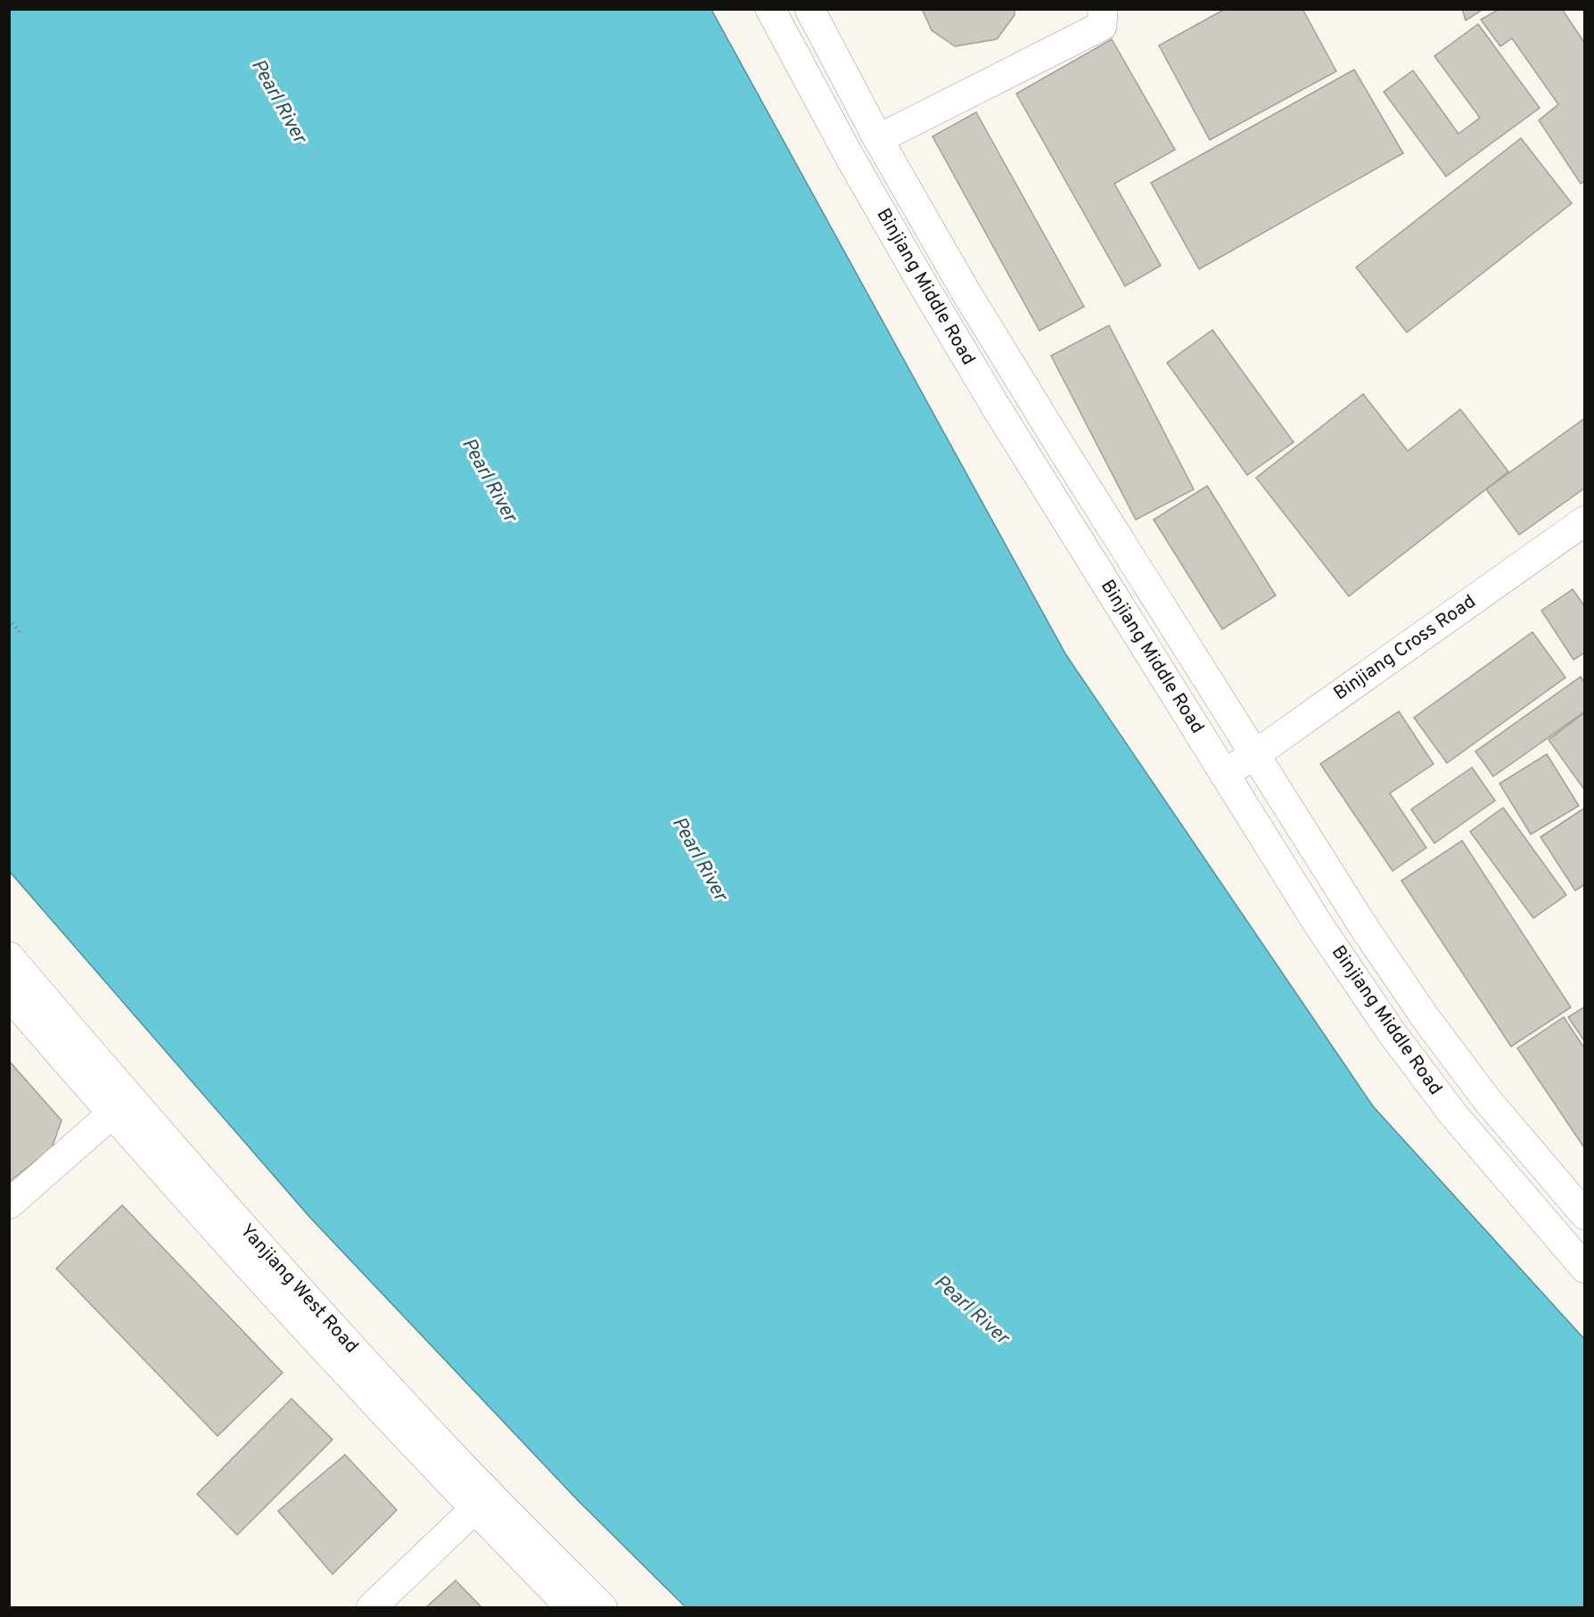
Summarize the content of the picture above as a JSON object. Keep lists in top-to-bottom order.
{
  "streets": {
    "main road": ["Binjiang Middle Road", "Binjiang Cross Road", "Yanjiang West Road"]
  },
  "crossings": [
    ["Binjiang Middle Road", "Binjiang Cross Road"]
  ],
  "water": ["Pearl River"]
}
